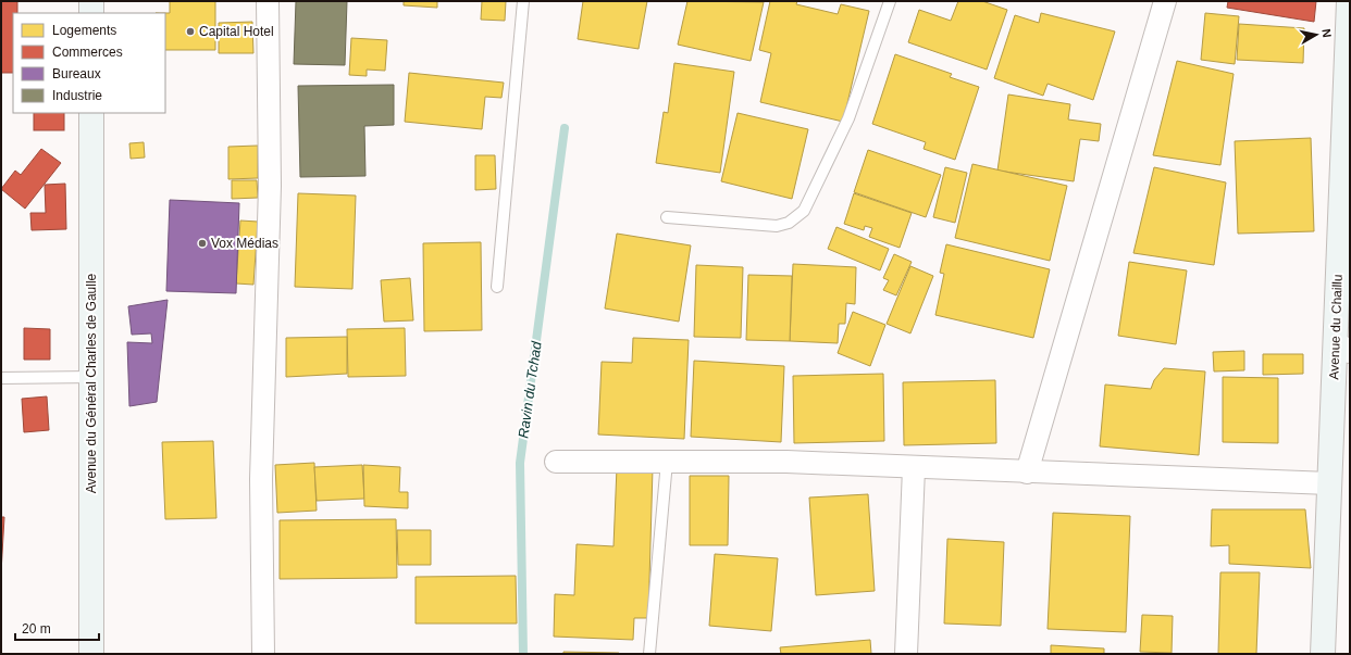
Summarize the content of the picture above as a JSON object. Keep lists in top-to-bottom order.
{
  "streets": {
    "street": ["Avenue du Chaillu", "Avenue du Général Charles de Gaulle"]
  },
  "water": ["Ravin du Tchad"],
  "places": ["Capital Hotel", "Vox Médias"],
  "legend": [
    "Logements",
    "Commerces",
    "Bureaux",
    "Industrie"
  ],
  "scale_bar": "20 m",
  "north": "right"
}
